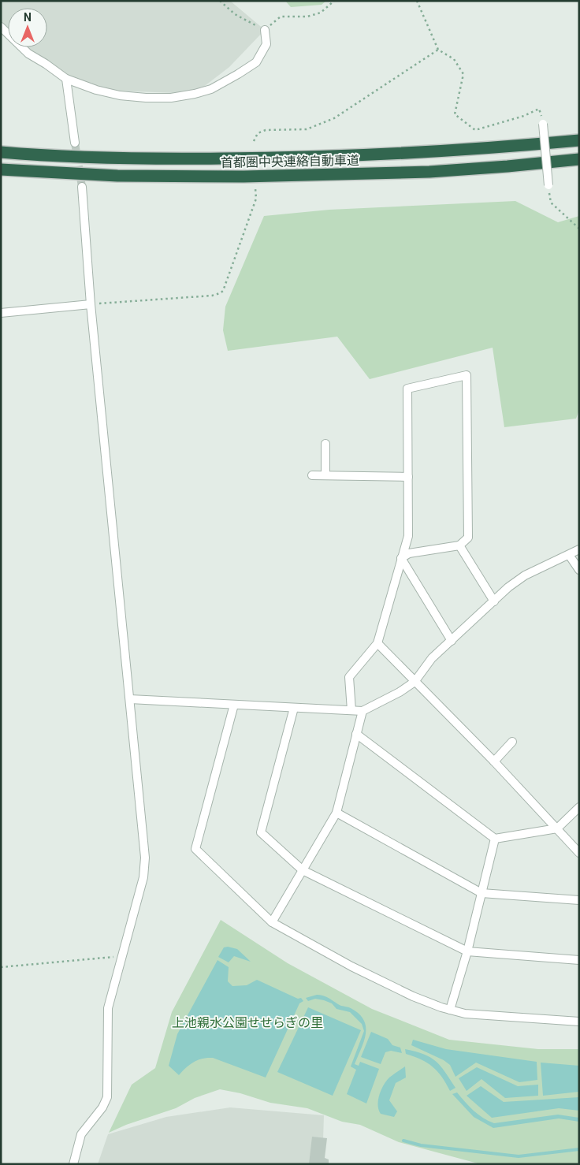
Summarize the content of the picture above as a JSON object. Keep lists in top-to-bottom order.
{
  "streets": {
    "highway": ["首都圏中央連絡自動車道"]
  },
  "parks": ["上池親水公園せせらぎの里"],
  "north": "top"
}
